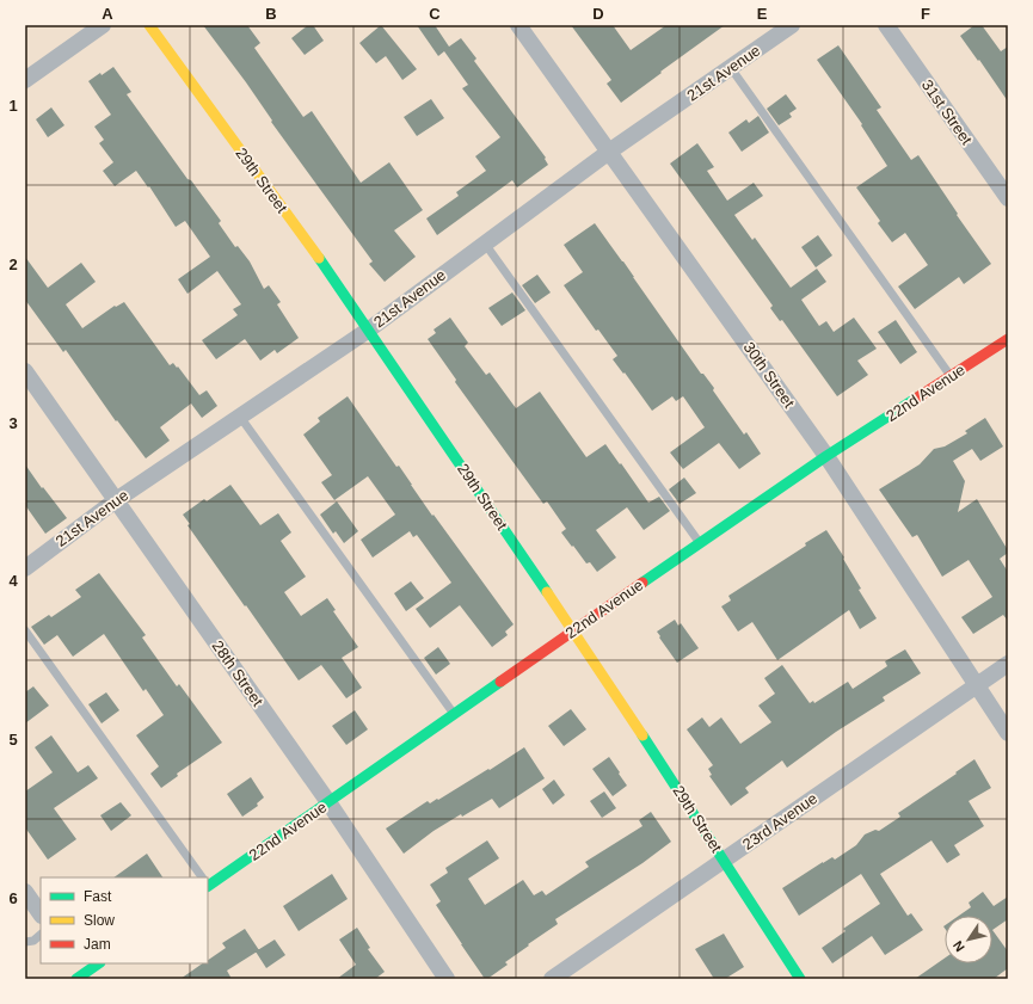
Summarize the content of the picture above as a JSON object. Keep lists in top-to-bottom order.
{
  "streets": {
    "street": [
      "21st Avenue",
      "31st Street",
      "29th Street",
      "30th Street",
      "22nd Avenue",
      "28th Street",
      "23rd Avenue"
    ]
  },
  "crossings": [
    ["21st Avenue", "29th Street"],
    ["21st Avenue", "30th Street"],
    ["21st Avenue", "28th Street"],
    ["29th Street", "22nd Avenue"],
    ["29th Street", "23rd Avenue"],
    ["30th Street", "22nd Avenue"],
    ["30th Street", "23rd Avenue"],
    ["22nd Avenue", "28th Street"]
  ],
  "legend": ["Fast", "Slow", "Jam"],
  "north": "bottom left",
  "grid": {
    "columns": [
      "A",
      "B",
      "C",
      "D",
      "E",
      "F"
    ],
    "rows": [
      "1",
      "2",
      "3",
      "4",
      "5",
      "6"
    ]
  }
}
